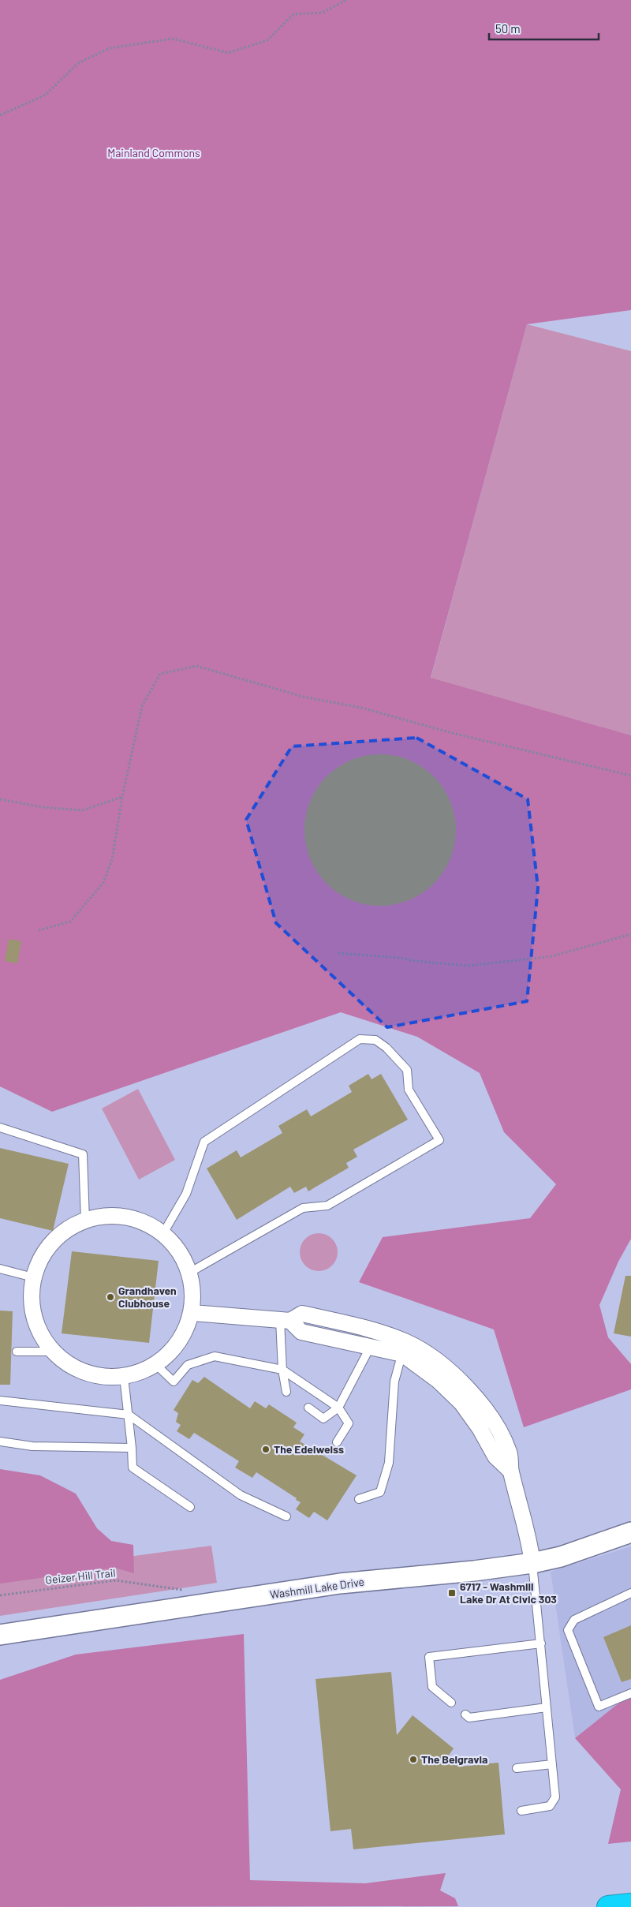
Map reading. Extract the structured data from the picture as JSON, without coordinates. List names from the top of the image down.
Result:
{
  "streets": {
    "street": ["Washmill Lake Drive"],
    "path": ["Geizer Hill Trail"]
  },
  "parks": ["Mainland Commons"],
  "places": {
    "other": ["Grandhaven Clubhouse", "The Edelweiss", "The Belgravia"],
    "transit": ["6717 - Washmill Lake Dr At Civic 303"]
  },
  "scale_bar": "50 m"
}
